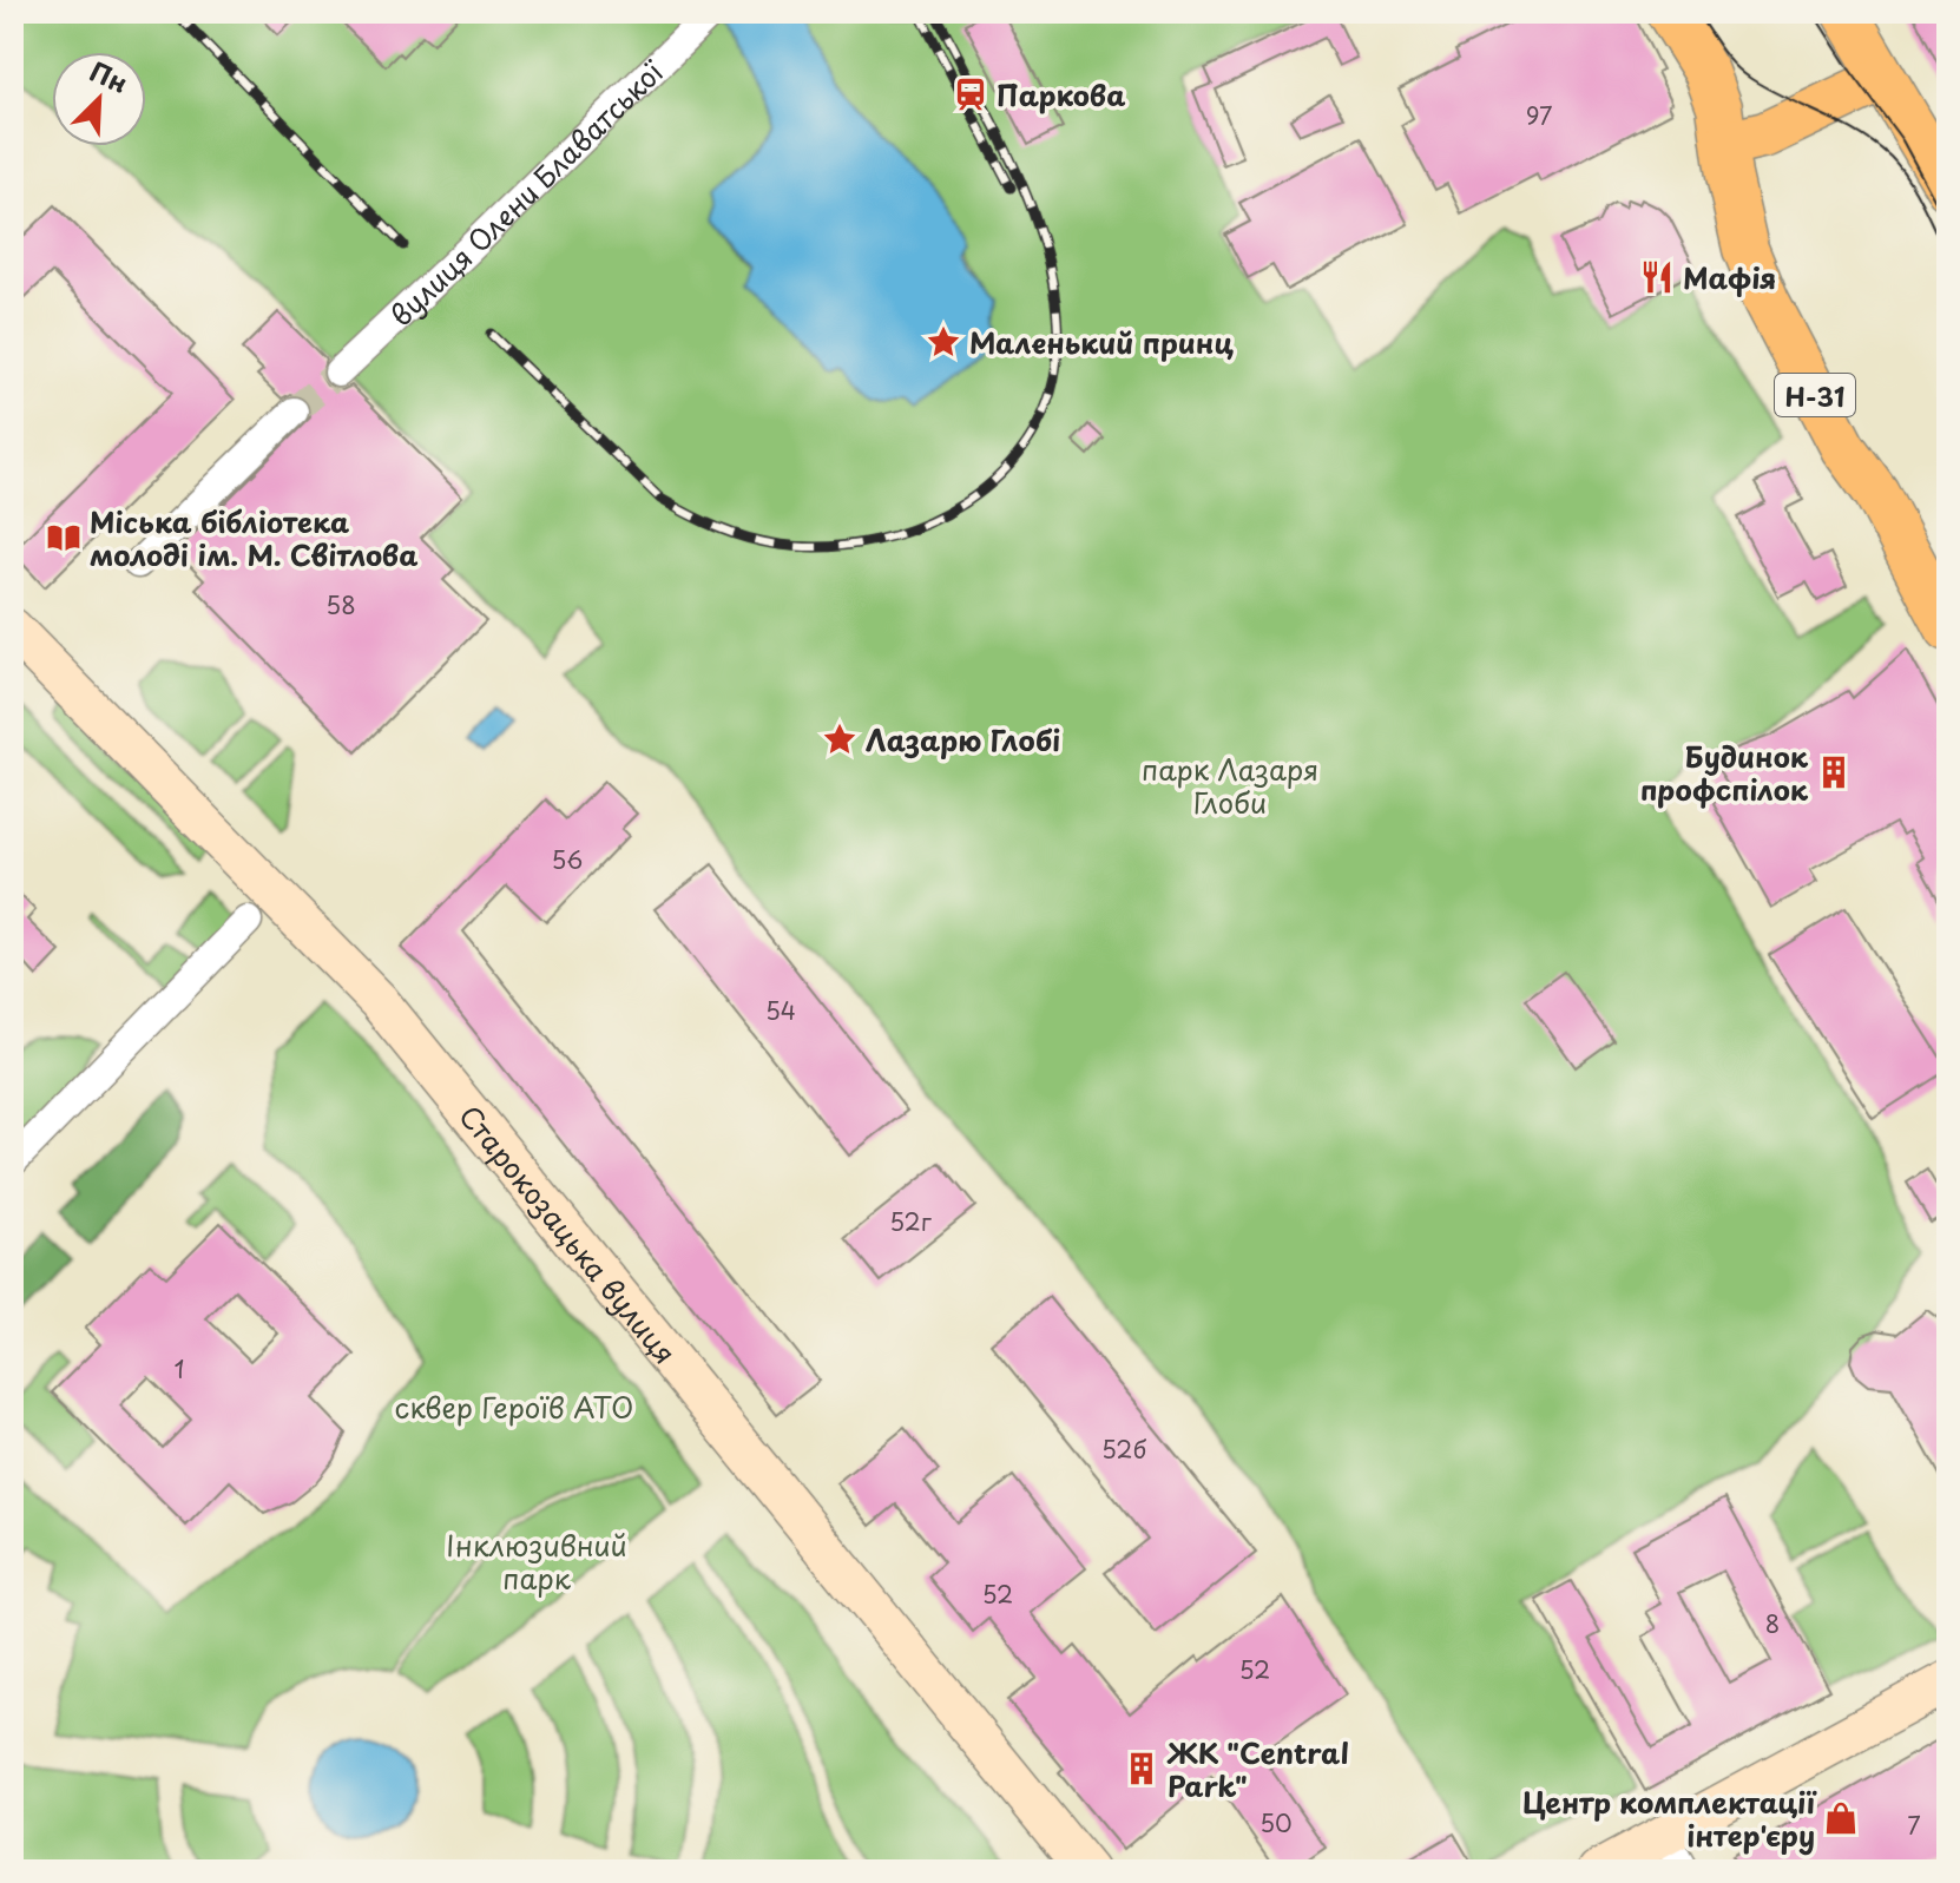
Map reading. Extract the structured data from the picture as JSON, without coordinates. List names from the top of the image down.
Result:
{
  "streets": {
    "main road": ["Н-31"],
    "street": ["вулиця Олени Блаватської", "Старокозацька вулиця"]
  },
  "parks": ["парк Лазаря Глоби", "сквер Героїв АТО", "Інклюзивний парк"],
  "places": {
    "station": ["Паркова"],
    "restaurant": ["Мафія"],
    "place": ["Маленький принц", "Лазарю Глобі"],
    "library": ["Міська бібліотека молоді ім. М. Світлова"],
    "building": ["Будинок профспілок", "ЖК \"Central Park\""],
    "shop": ["Центр комплектації інтер'єру"]
  },
  "house_numbers": [
    "97",
    "58",
    "56",
    "54",
    "52г",
    "1",
    "52б",
    "52",
    "8",
    "52",
    "50",
    "7"
  ],
  "north": "top right"
}
